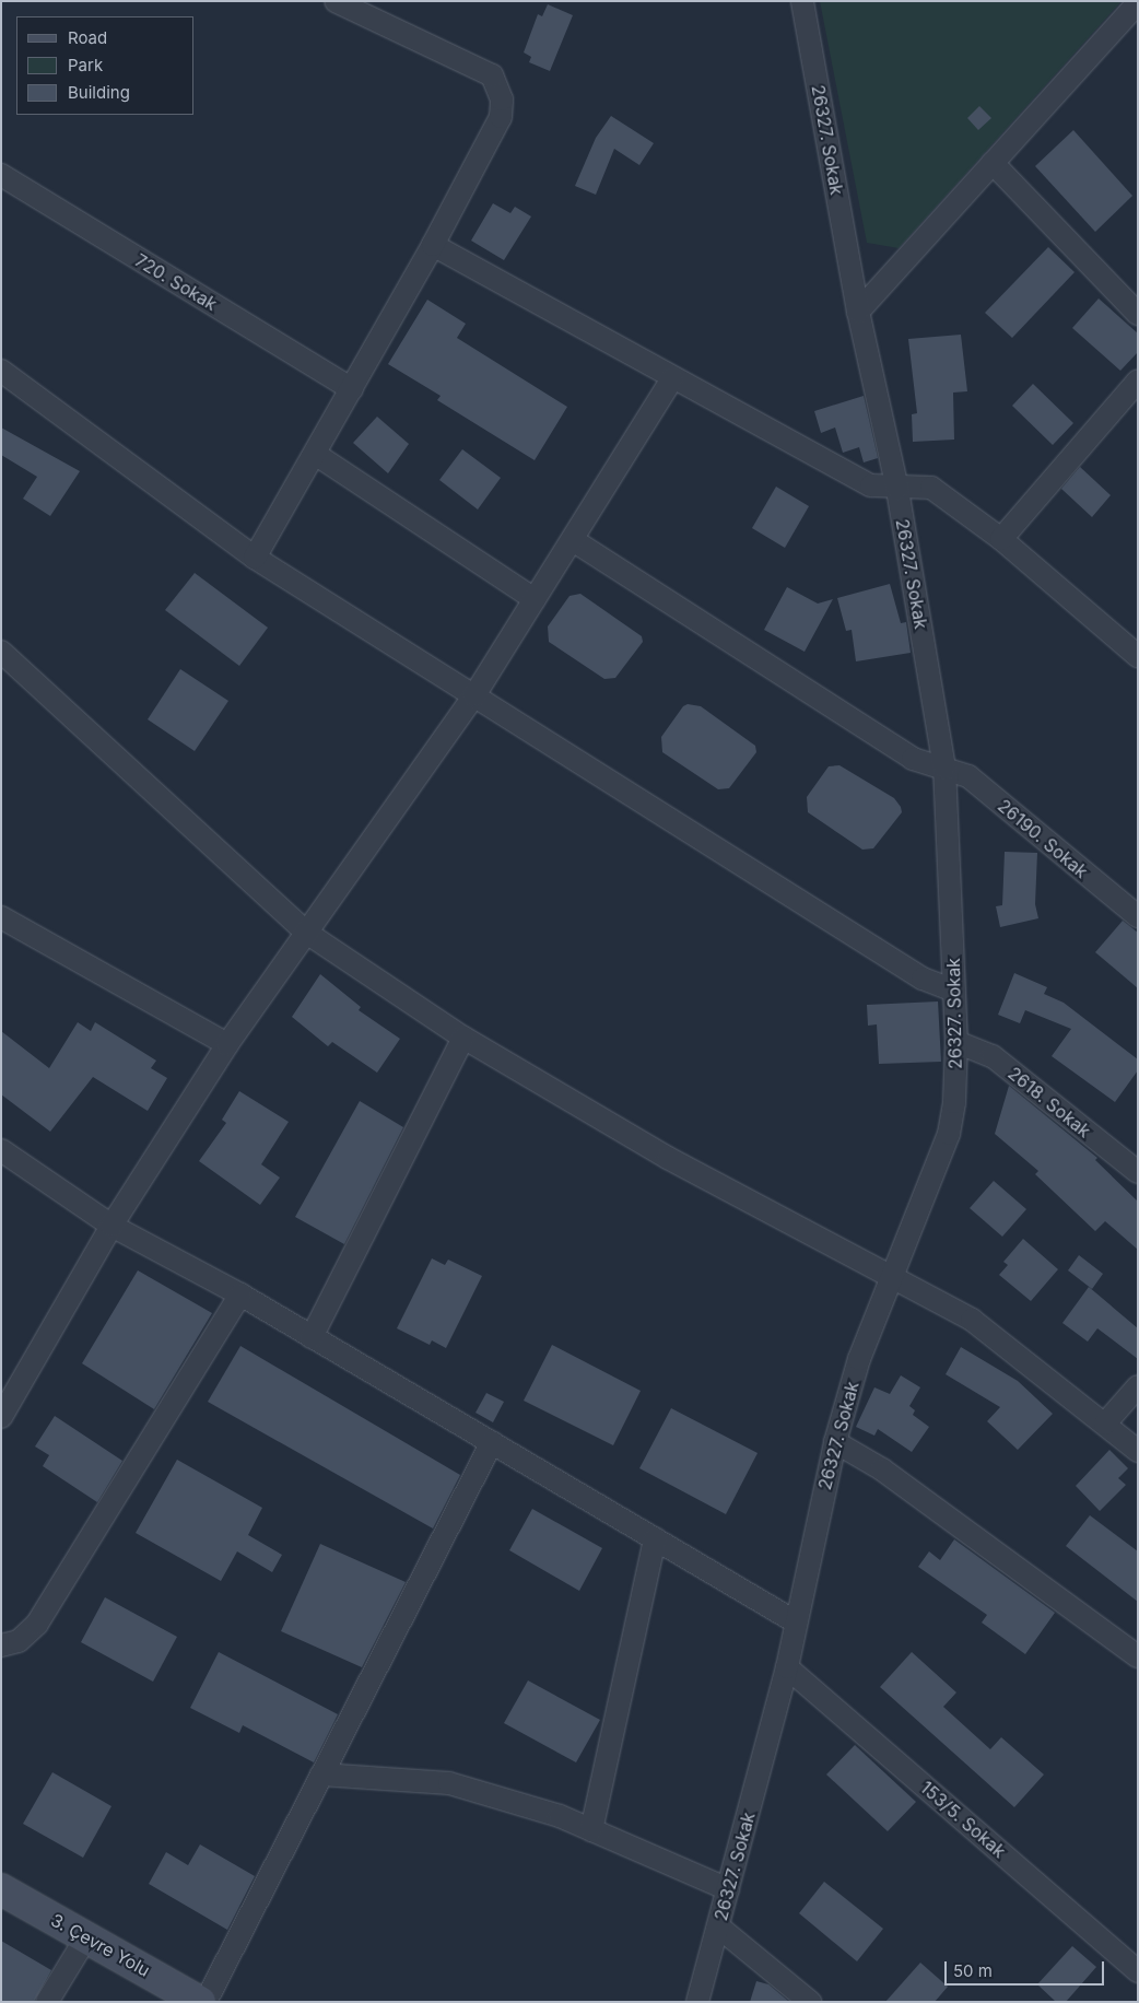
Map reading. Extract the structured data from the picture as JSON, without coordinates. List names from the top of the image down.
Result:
{
  "streets": {
    "main road": ["3. Çevre Yolu"],
    "street": [
      "26327. Sokak",
      "720. Sokak",
      "26190. Sokak",
      "2618. Sokak",
      "153/5. Sokak"
    ]
  },
  "crossings": [
    ["26327. Sokak", "26190. Sokak"],
    ["26327. Sokak", "2618. Sokak"],
    ["26327. Sokak", "153/5. Sokak"]
  ],
  "legend": ["Road", "Park", "Building"],
  "scale_bar": "50 m"
}
